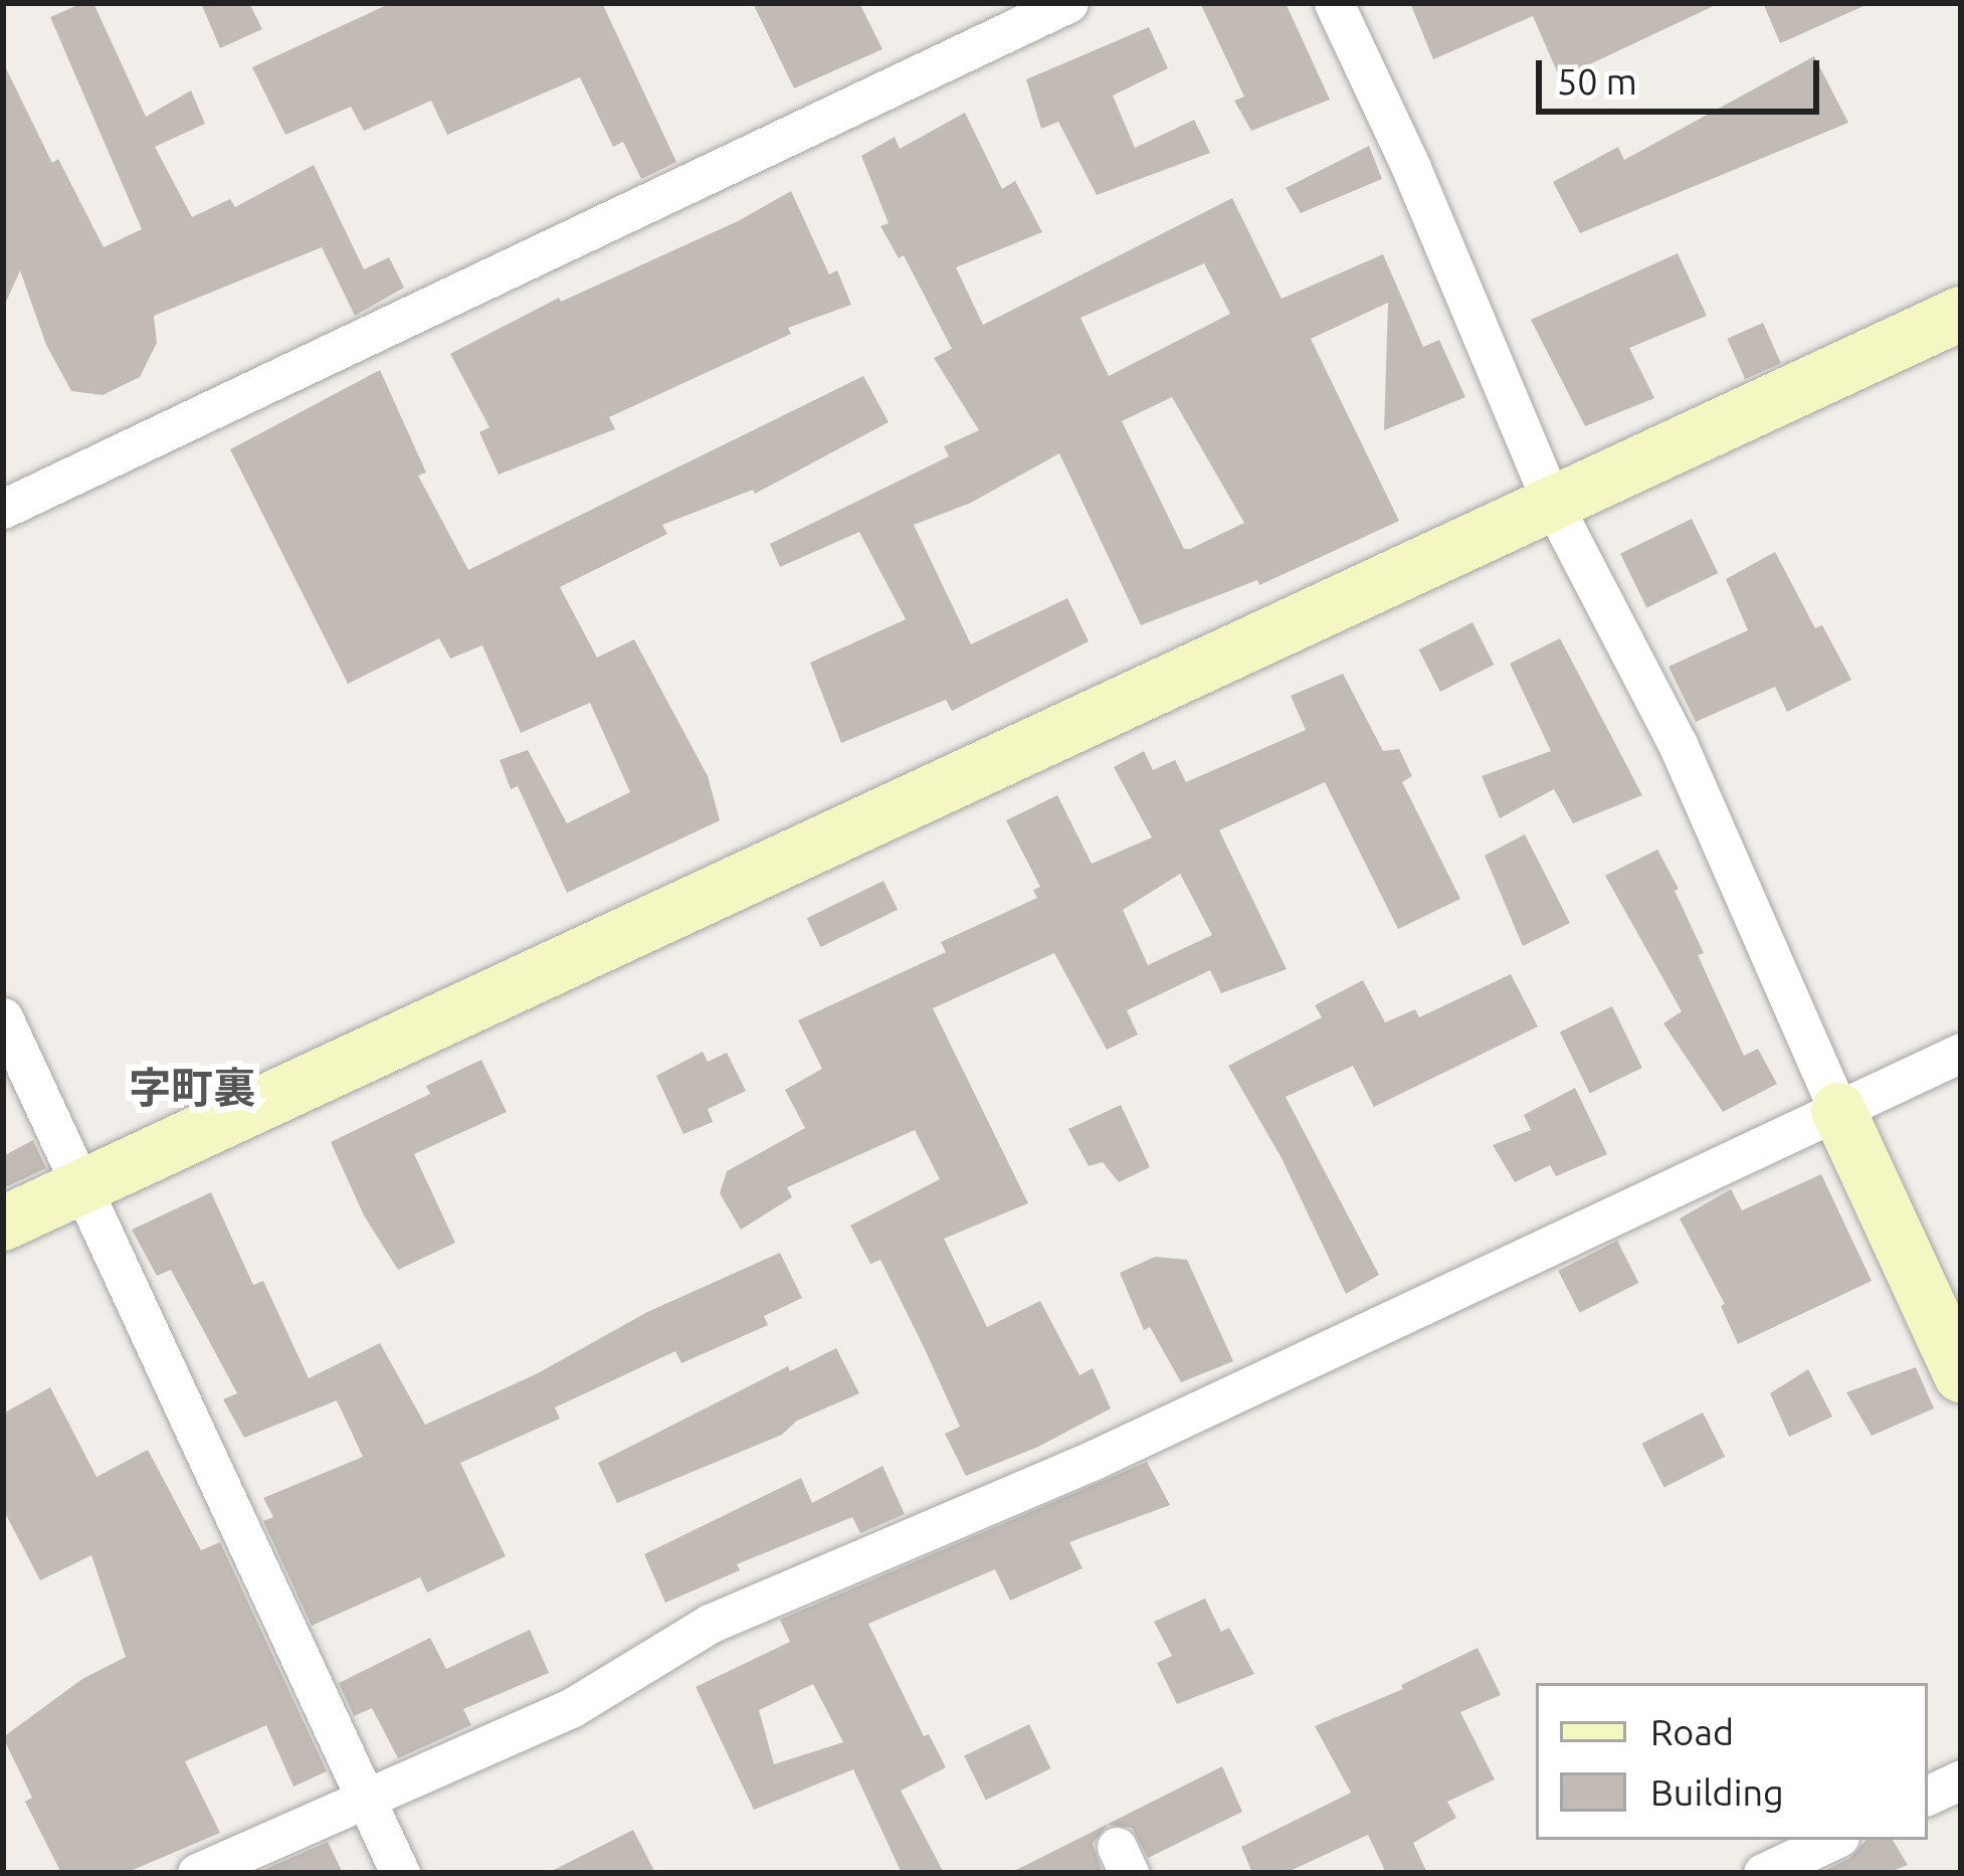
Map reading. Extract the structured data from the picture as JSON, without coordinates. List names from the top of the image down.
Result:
{
  "districts": ["字町裏"],
  "legend": ["Road", "Building"],
  "scale_bar": "50 m"
}
